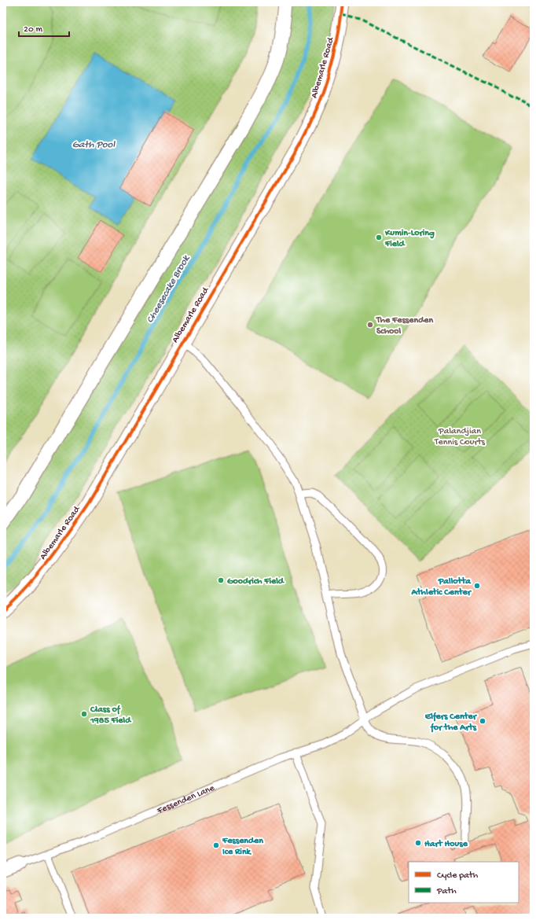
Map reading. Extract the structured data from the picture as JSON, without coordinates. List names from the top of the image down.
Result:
{
  "streets": {
    "street": ["Albemarle Road", "Fessenden Lane"]
  },
  "water": ["Gath Pool", "Cheesecake Brook"],
  "parks": ["Palandjian Tennis Courts"],
  "places": [
    "Kumin-Loring Field",
    "The Fessenden School",
    "Goodrich Field",
    "Pallotta Athletic Center",
    "Class of 1985 Field",
    "Elfers Center for the Arts",
    "Hart House",
    "Fessenden Ice Rink"
  ],
  "legend": ["Cycle path", "Path"],
  "scale_bar": "20 m"
}
